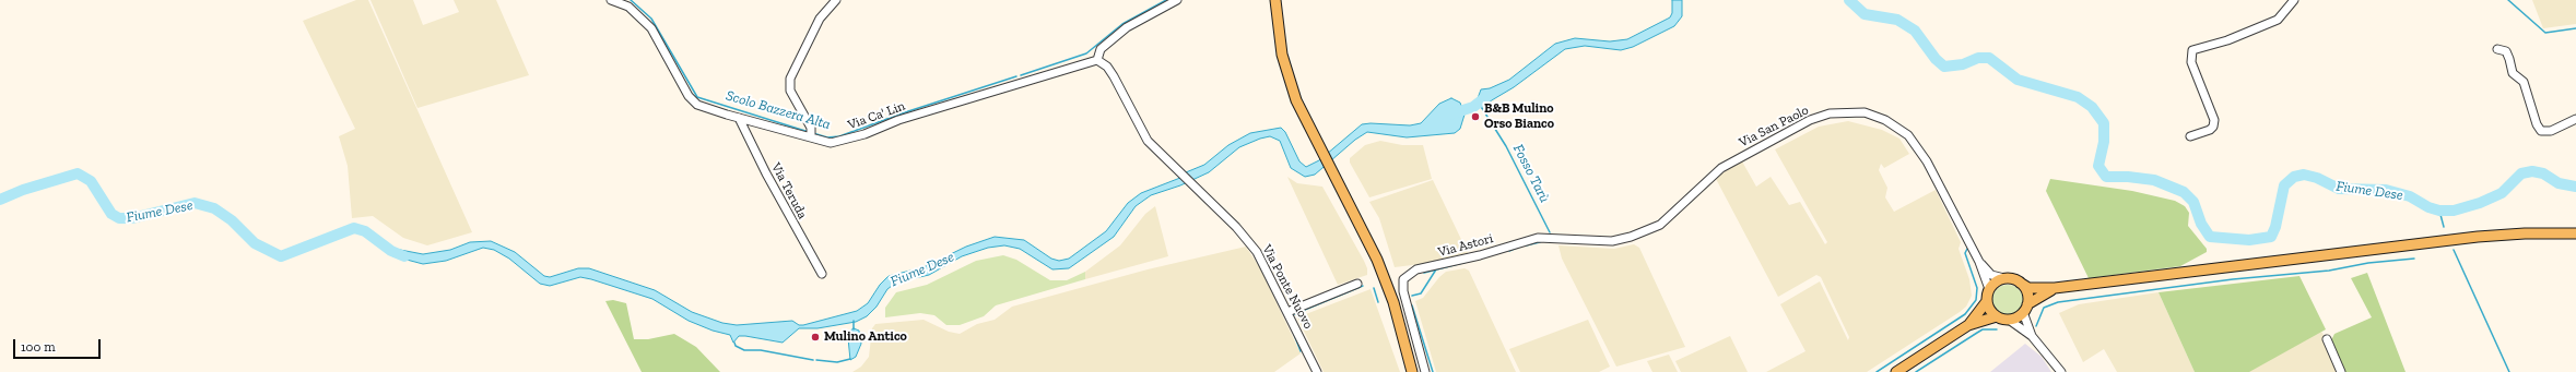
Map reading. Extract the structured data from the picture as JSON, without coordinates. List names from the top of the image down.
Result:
{
  "streets": {
    "street": [
      "Via Ca' Lin",
      "Via San Paolo",
      "Via Teruda",
      "Via Astori",
      "Via Ponte Nuovo"
    ]
  },
  "crossings": [
    ["Via Ca' Lin", "Via Teruda"],
    ["Via Ca' Lin", "Via Ponte Nuovo"],
    ["Via San Paolo", "Via Astori"]
  ],
  "water": ["Scolo Bazzera Alta", "Fosso Tarù", "Fiume Dese"],
  "places": ["B&B Mulino Orso Bianco", "Mulino Antico"],
  "scale_bar": "100 m"
}
